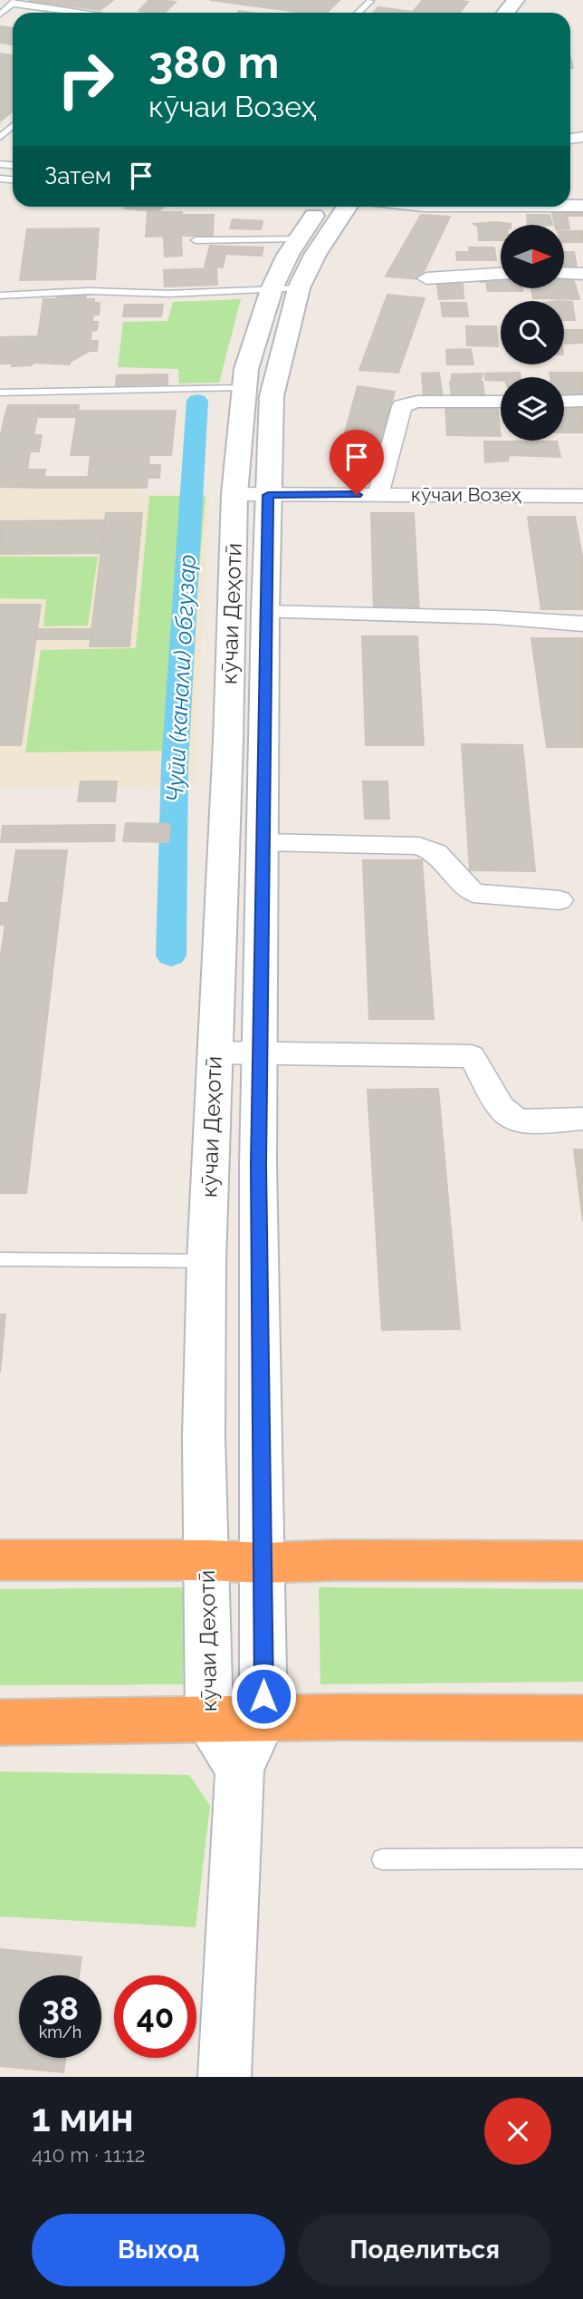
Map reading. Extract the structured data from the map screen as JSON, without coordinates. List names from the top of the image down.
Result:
{
  "streets": {
    "street": ["кӯчаи Возеҳ", "кӯчаи Деҳотӣ"]
  },
  "crossings": [
    ["кӯчаи Возеҳ", "кӯчаи Деҳотӣ"]
  ],
  "water": ["Чуйи (канали) обгузар"],
  "north": "right",
  "page": {
    "turn": ["380 m", "кӯчаи Возеҳ"],
    "then": "Затем",
    "speed": "38 km/h",
    "limit": "40",
    "heading": ["1 мин", "410 m · 11:12"],
    "buttons": ["Выход", "Поделиться"]
  }
}
